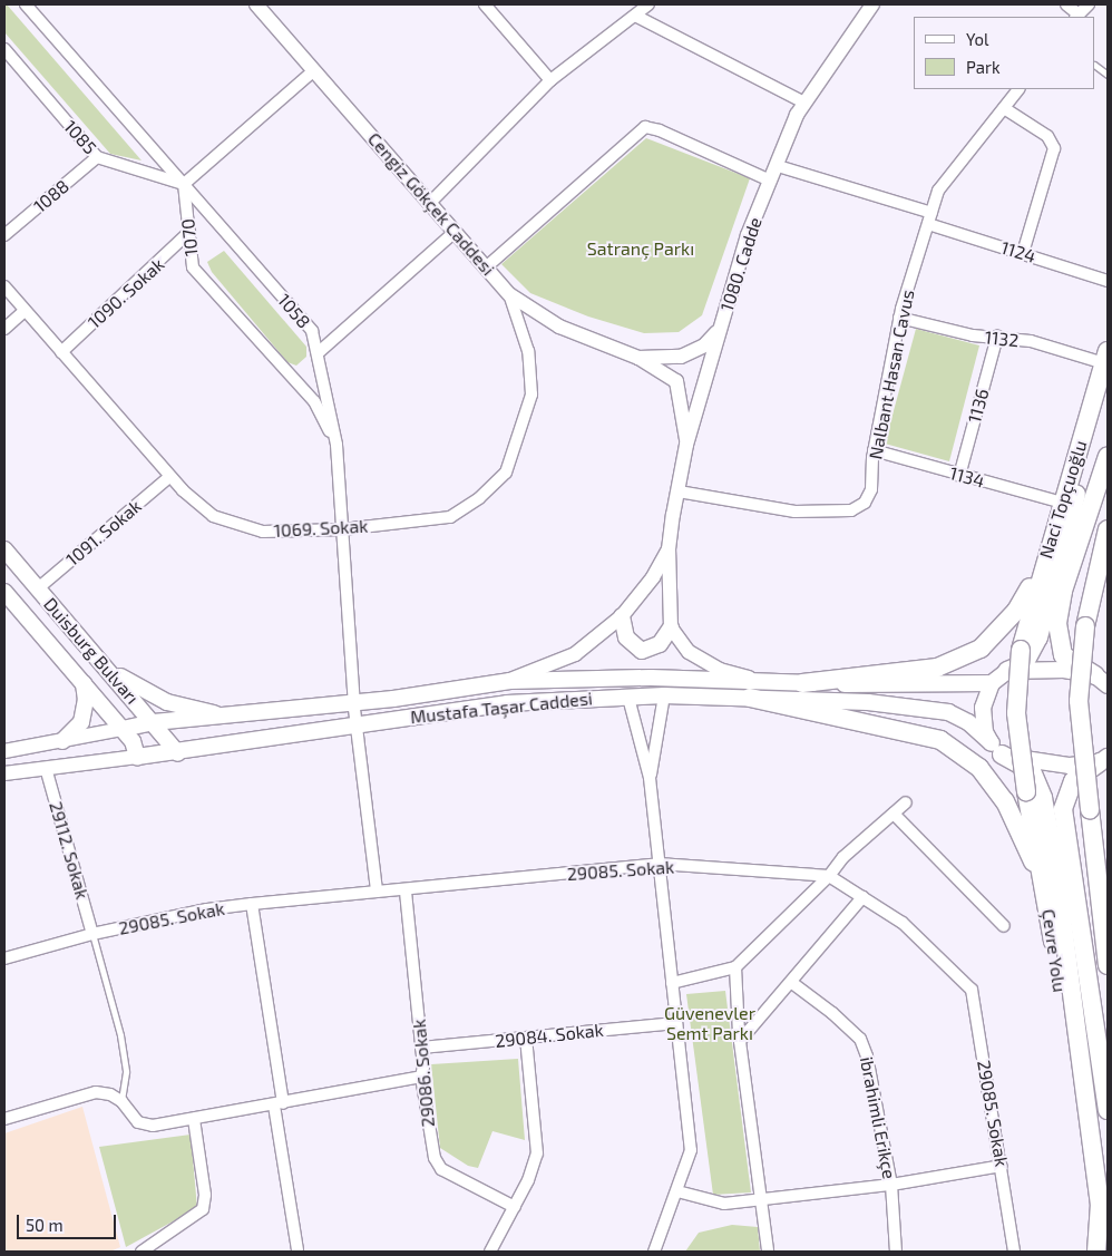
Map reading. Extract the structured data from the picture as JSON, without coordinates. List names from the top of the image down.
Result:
{
  "streets": {
    "main road": [
      "Naci Topçuoğlu",
      "Duisburg Bulvarı",
      "Mustafa Taşar Caddesi",
      "Çevre Yolu"
    ],
    "street": [
      "1085",
      "1088",
      "Cengiz Gökçek Caddesi",
      "1070",
      "1124",
      "1080. Cadde",
      "1090. Sokak",
      "1058",
      "1132",
      "Nalbant Hasan Cavus",
      "1136",
      "1134",
      "1069. Sokak",
      "1091. Sokak",
      "29112. Sokak",
      "29085. Sokak",
      "29084. Sokak",
      "29086. Sokak",
      "ibrahimli Erikçe"
    ]
  },
  "crossings": [
    ["1085", "1088"],
    ["1085", "1070"],
    ["1085", "1058"],
    ["Cengiz Gökçek Caddesi", "1069. Sokak"],
    ["1070", "1090. Sokak"],
    ["1070", "1058"],
    ["1124", "1080. Cadde"],
    ["1124", "Nalbant Hasan Cavus"],
    ["1080. Cadde", "Nalbant Hasan Cavus"],
    ["1090. Sokak", "1069. Sokak"],
    ["1058", "1069. Sokak"],
    ["1058", "Mustafa Taşar Caddesi"],
    ["1132", "Nalbant Hasan Cavus"],
    ["1132", "1136"],
    ["1132", "Naci Topçuoğlu"],
    ["Nalbant Hasan Cavus", "1134"],
    ["1136", "1134"],
    ["1134", "Naci Topçuoğlu"],
    ["Naci Topçuoğlu", "Çevre Yolu"],
    ["1069. Sokak", "1091. Sokak"],
    ["1091. Sokak", "Duisburg Bulvarı"],
    ["Duisburg Bulvarı", "Mustafa Taşar Caddesi"],
    ["Mustafa Taşar Caddesi", "29112. Sokak"],
    ["29112. Sokak", "29085. Sokak"],
    ["29085. Sokak", "29086. Sokak"],
    ["29084. Sokak", "29086. Sokak"]
  ],
  "parks": ["Satranç Parkı", "Güvenevler Semt Parkı"],
  "legend": ["Yol", "Park"],
  "scale_bar": "50 m"
}
